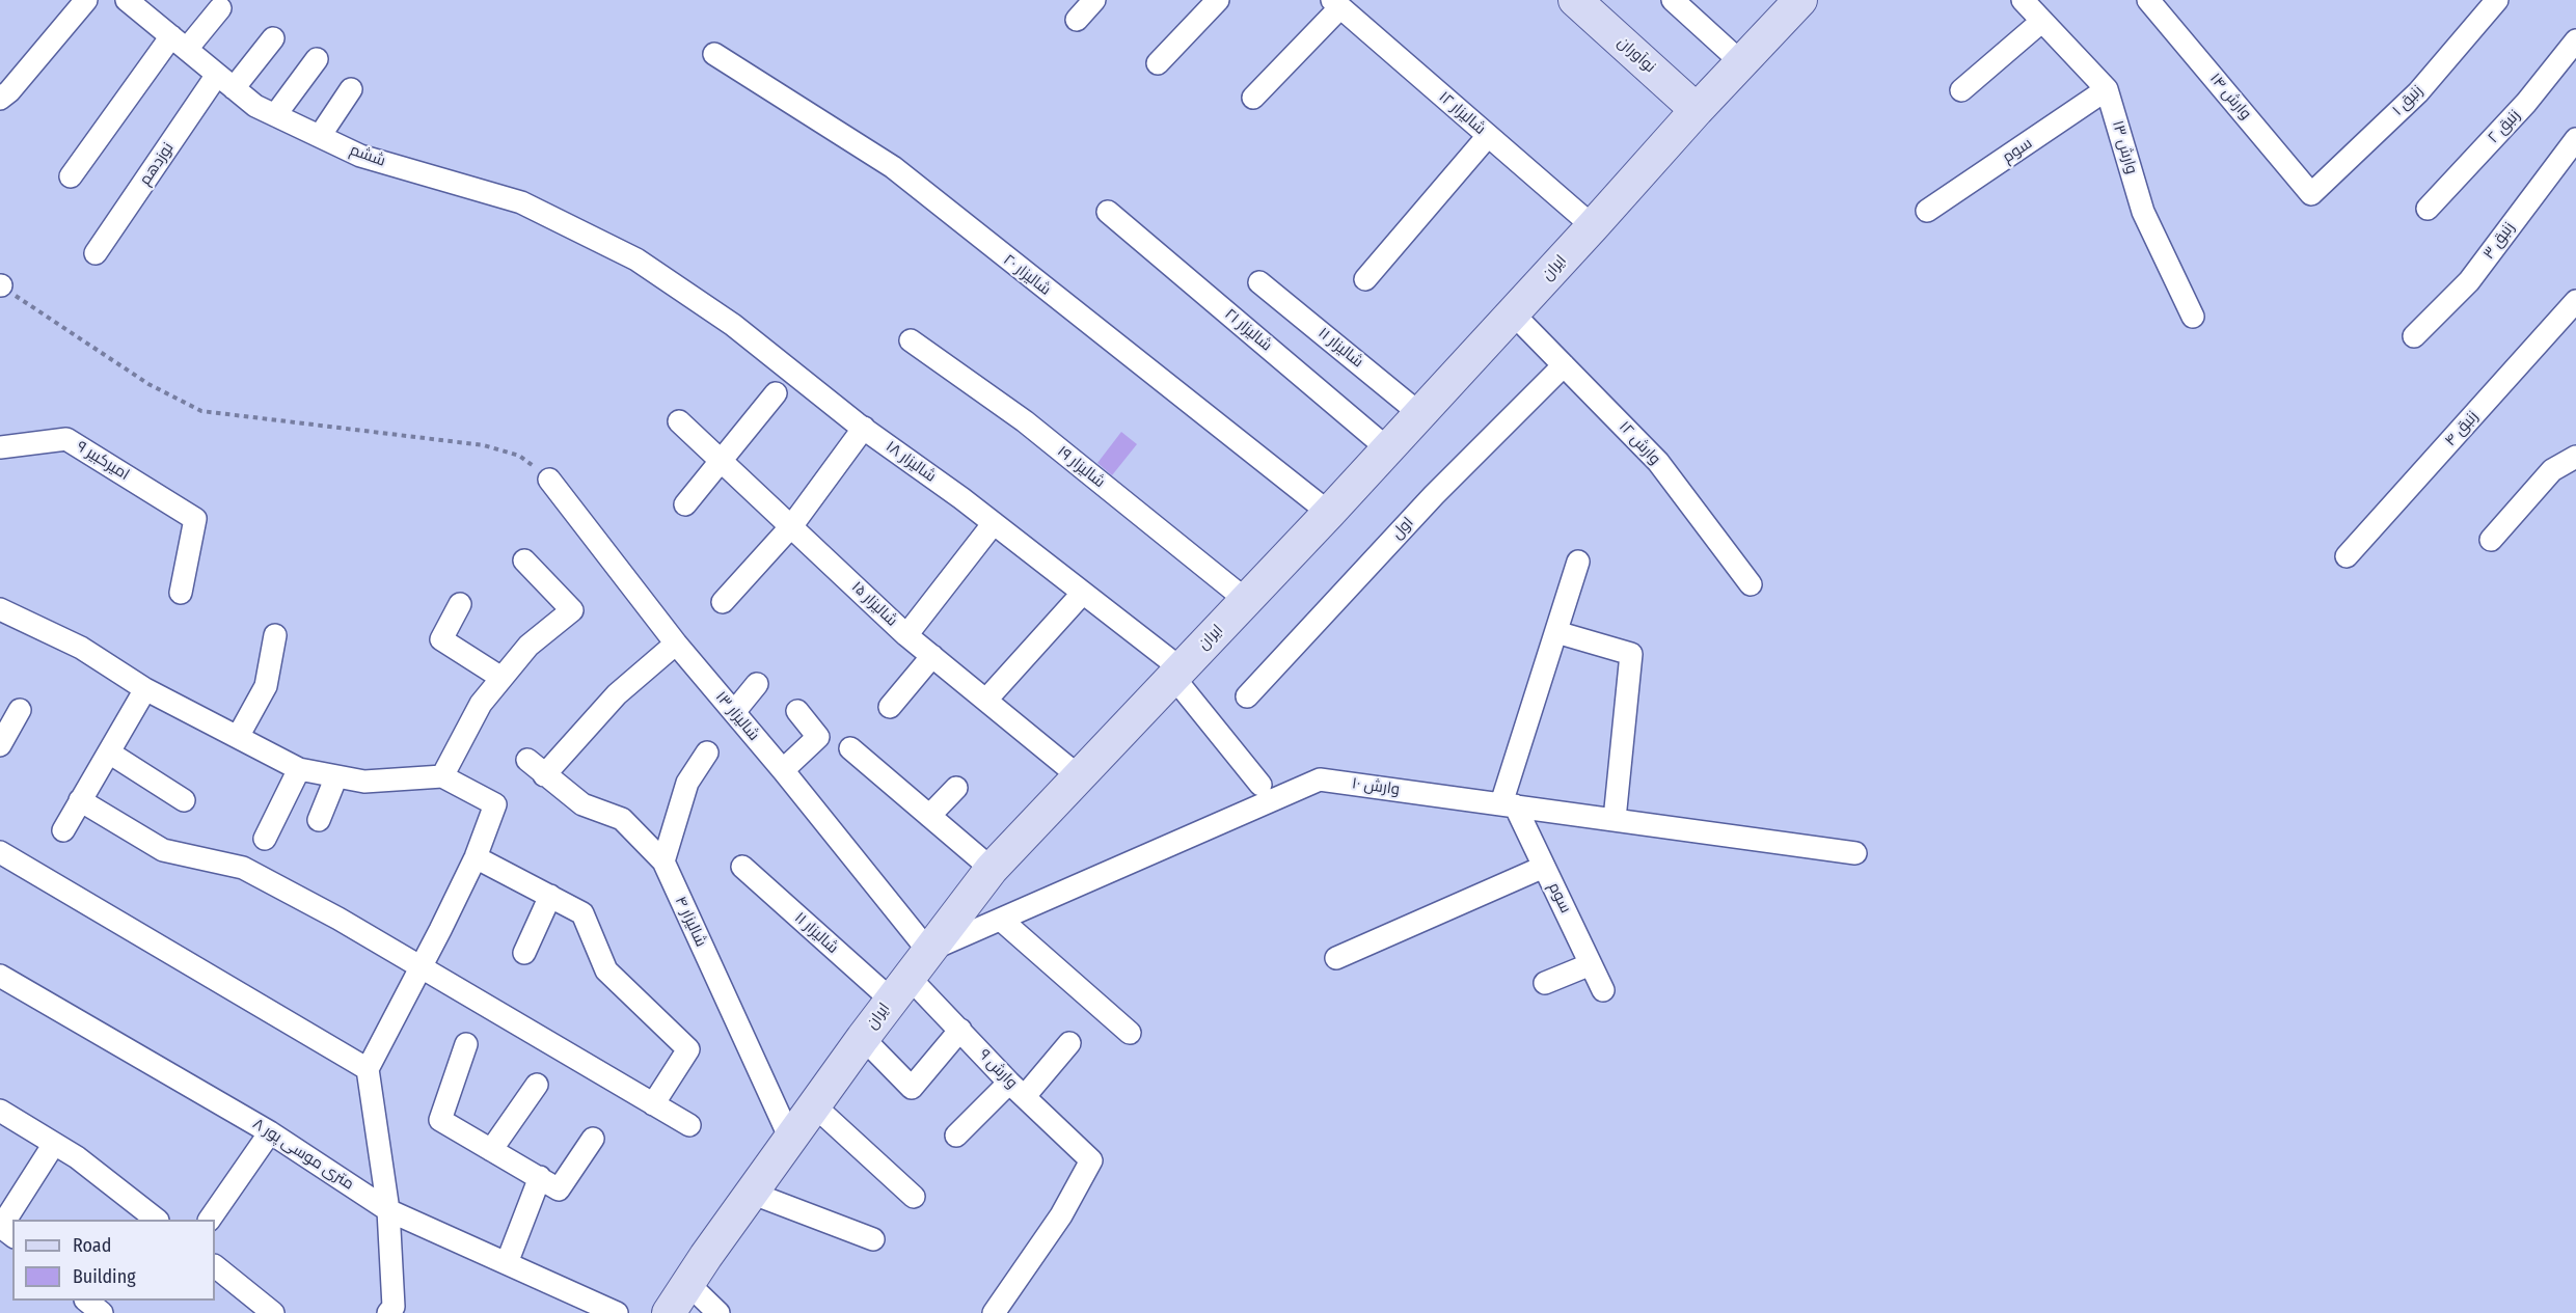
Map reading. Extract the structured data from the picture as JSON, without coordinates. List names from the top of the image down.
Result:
{
  "streets": {
    "street": [
      "نوآوران",
      "وارش ۱۴",
      "زنبق ۱",
      "شالیزار ۱۲",
      "زنبق ۲",
      "وارش ۱۳",
      "سوم",
      "ششم",
      "نوزدهم",
      "زنبق ۳",
      "ایران",
      "شالیزار ۲۰",
      "شالیزار ۲۱",
      "شالیزار ۱۱",
      "زنبق ۴",
      "وارش ۱۲",
      "امیرکبیر ۹",
      "شالیزار ۱۸",
      "شالیزار ۱۹",
      "اول",
      "شالیزار ۱۵",
      "شالیزار ۱۳",
      "وارش ۱۰",
      "شالیزار ۴",
      "وارش ۹",
      "۸ متری موسی پور"
    ]
  },
  "crossings": [
    ["نوآوران", "ایران"],
    ["وارش ۱۴", "زنبق ۱"],
    ["شالیزار ۱۲", "ایران"],
    ["وارش ۱۳", "سوم"],
    ["سوم", "وارش ۱۰"],
    ["ششم", "نوزدهم"],
    ["ششم", "شالیزار ۱۸"],
    ["ایران", "شالیزار ۲۰"],
    ["ایران", "شالیزار ۲۱"],
    ["ایران", "شالیزار ۱۱"],
    ["ایران", "وارش ۱۲"],
    ["ایران", "شالیزار ۱۸"],
    ["ایران", "شالیزار ۱۹"],
    ["ایران", "شالیزار ۱۵"],
    ["ایران", "شالیزار ۱۳"],
    ["ایران", "وارش ۱۰"],
    ["ایران", "شالیزار ۴"],
    ["ایران", "وارش ۹"],
    ["شالیزار ۱۱", "وارش ۹"],
    ["وارش ۱۲", "اول"],
    ["شالیزار ۱۳", "وارش ۱۰"]
  ],
  "legend": ["Road", "Building"]
}
